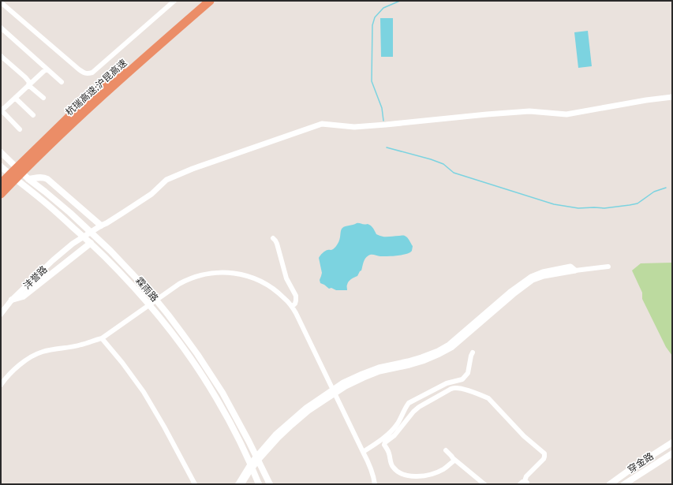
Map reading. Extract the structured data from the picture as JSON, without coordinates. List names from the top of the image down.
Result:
{
  "streets": {
    "highway": ["杭瑞高速;沪昆高速"],
    "main road": ["霖雨路", "穿金路"],
    "street": ["沣誉路"]
  }
}
